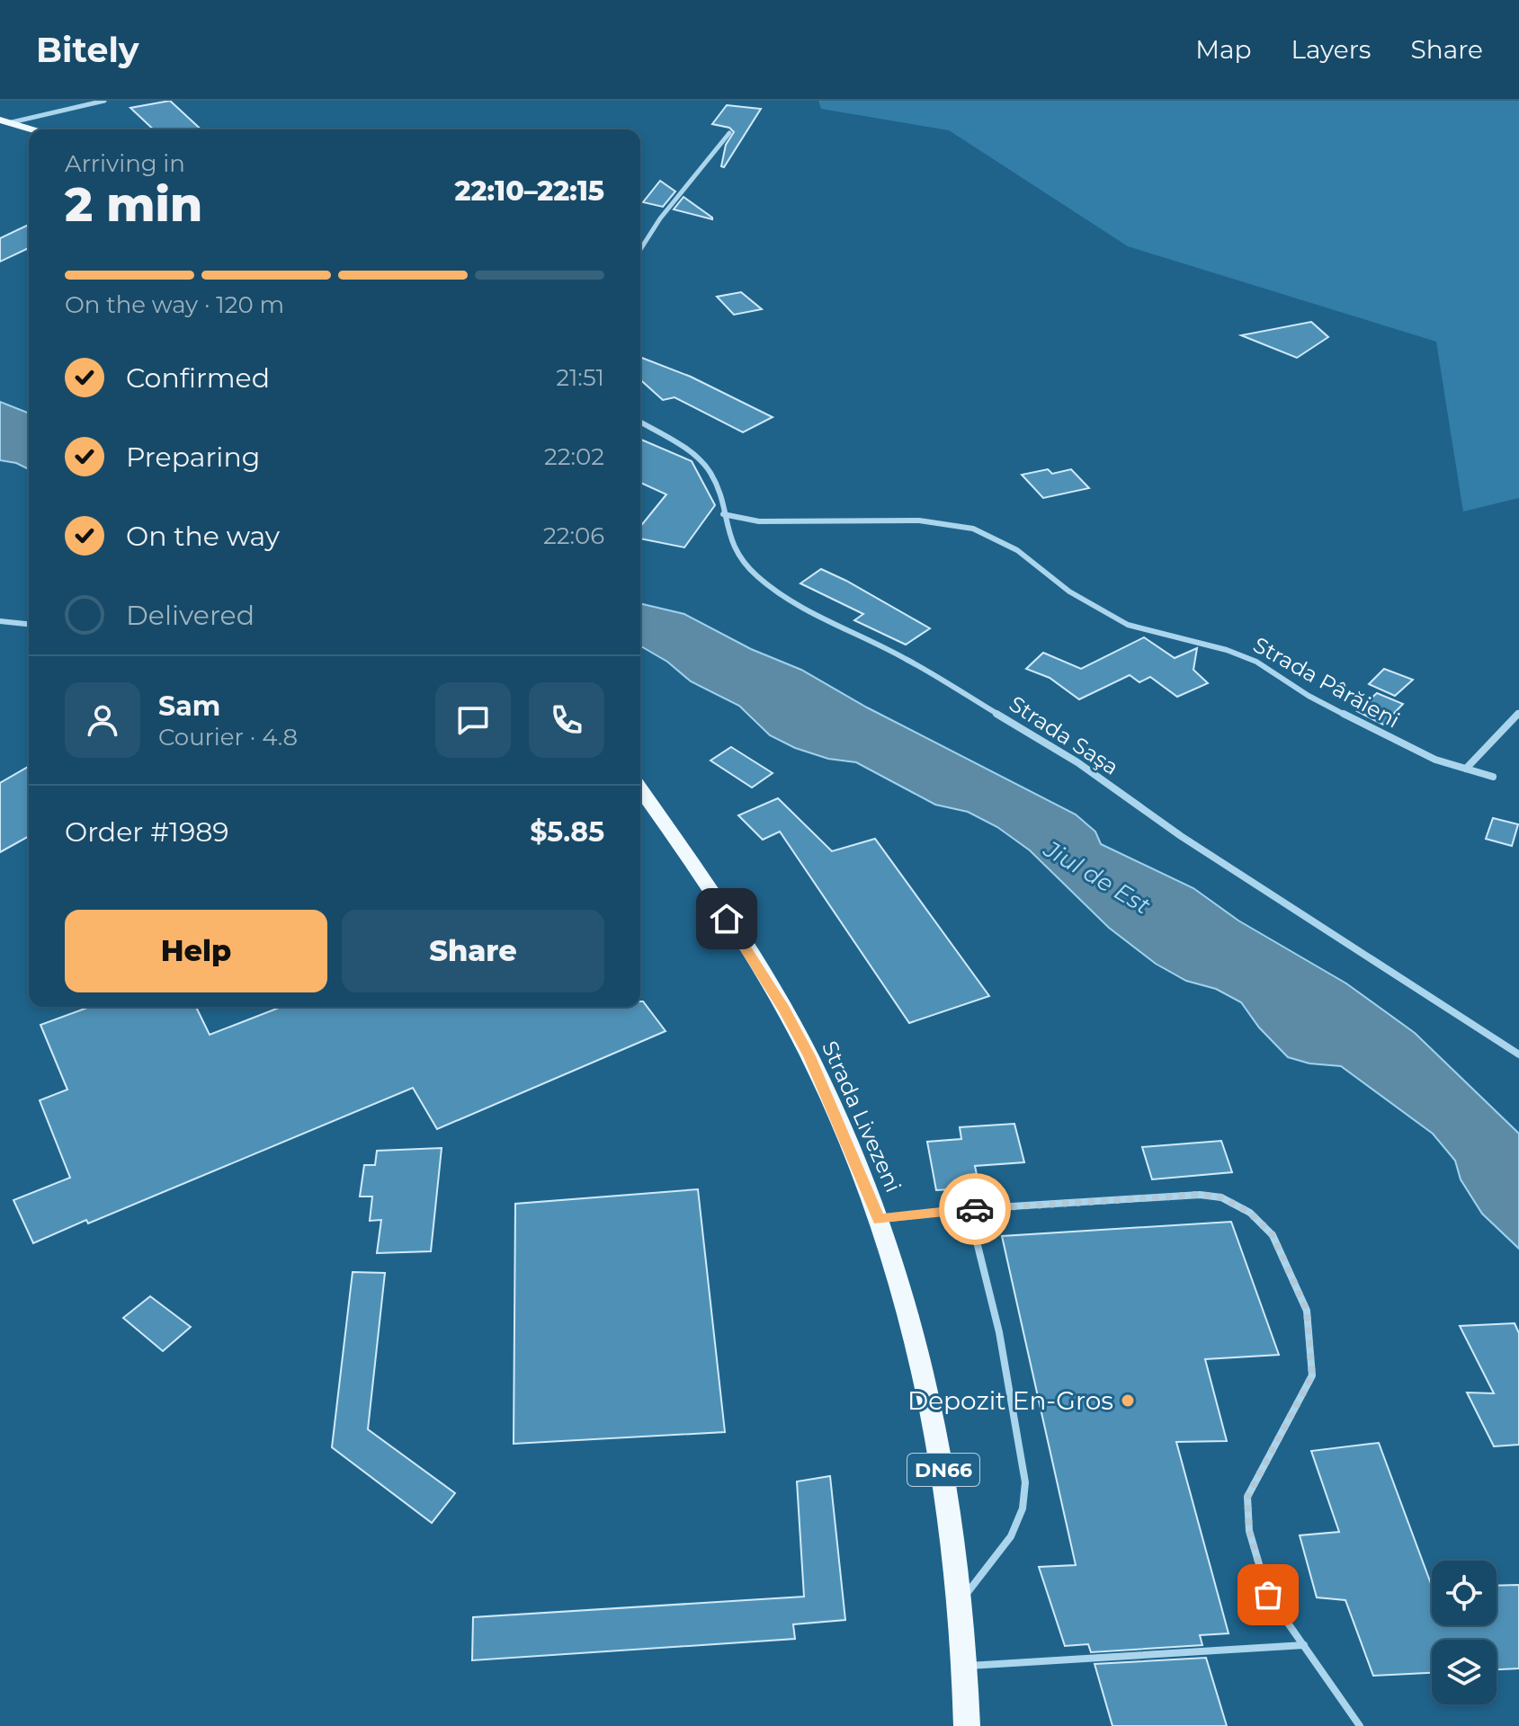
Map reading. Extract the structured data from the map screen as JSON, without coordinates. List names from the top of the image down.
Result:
{
  "streets": {
    "main road": ["Strada Livezeni", "DN66"],
    "street": ["Strada Pârăieni", "Strada Saşa"]
  },
  "crossings": [
    ["Strada Pârăieni", "Strada Saşa"]
  ],
  "water": ["Jiul de Est"],
  "places": ["Depozit En-Gros"],
  "page": {
    "header": "Bitely",
    "nav": ["Map", "Layers", "Share"],
    "heading": ["2 min", "Arriving in", "22:10–22:15"],
    "panel": [
      "Sam",
      "Courier · 4.8",
      "Order #1989",
      "$5.85"
    ],
    "bar": "On the way · 120 m",
    "list": [
      ["Confirmed", "21:51"],
      ["Preparing", "22:02"],
      ["On the way", "22:06"],
      "Delivered"
    ],
    "buttons": ["Help", "Share"]
  }
}
